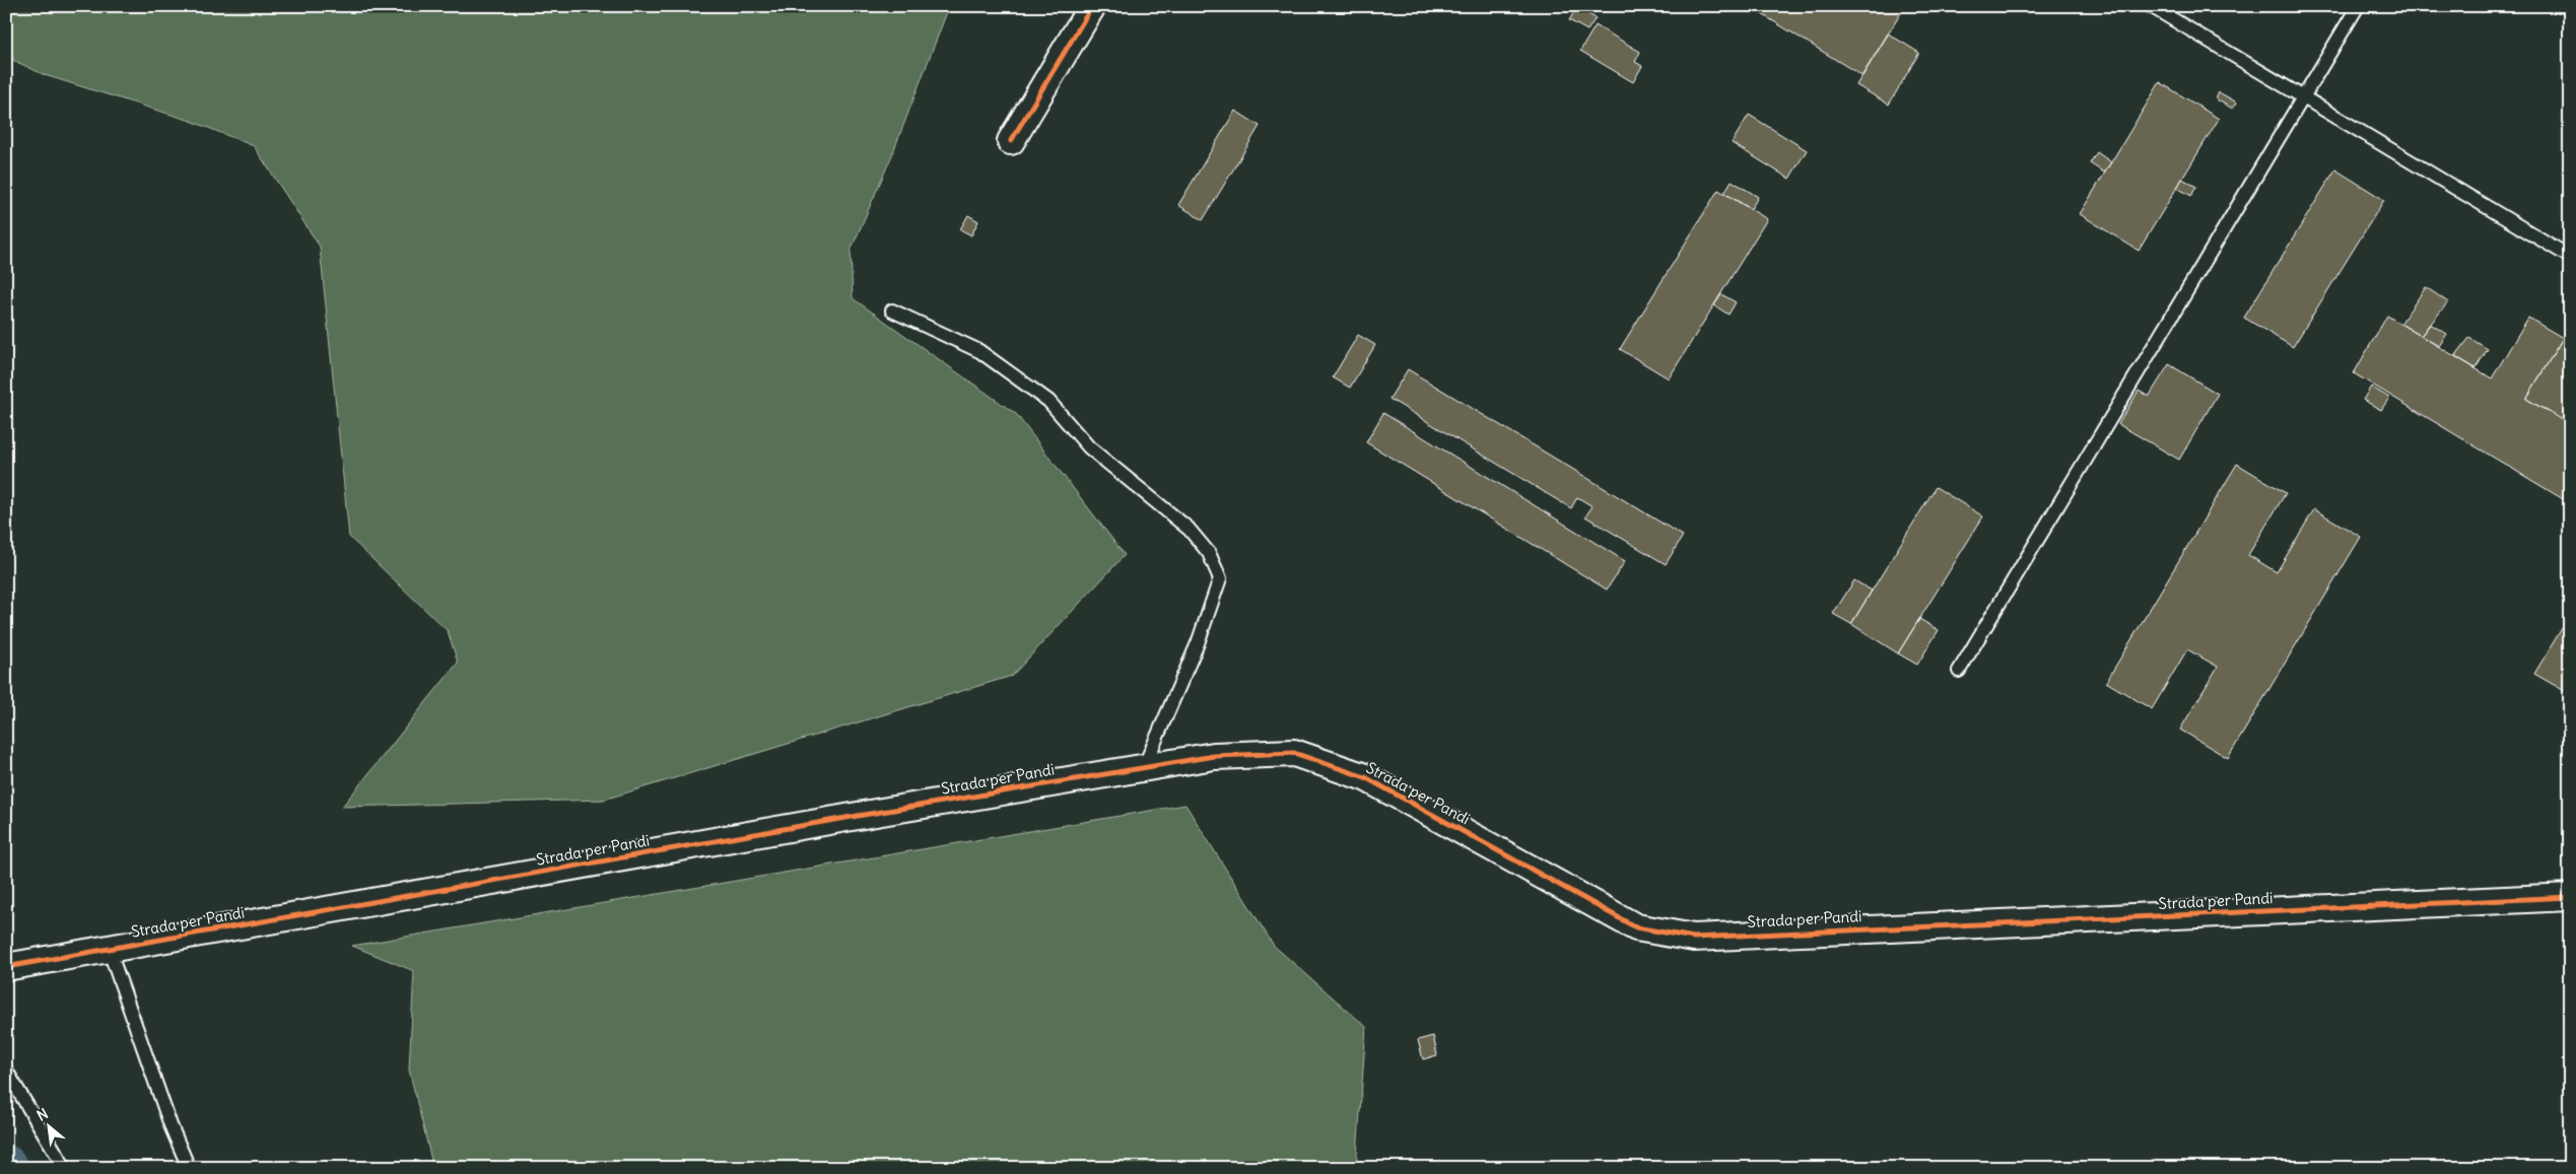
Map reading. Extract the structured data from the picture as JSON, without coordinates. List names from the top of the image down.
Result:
{
  "streets": {
    "street": ["Strada per Pandi"]
  },
  "north": "top left"
}
